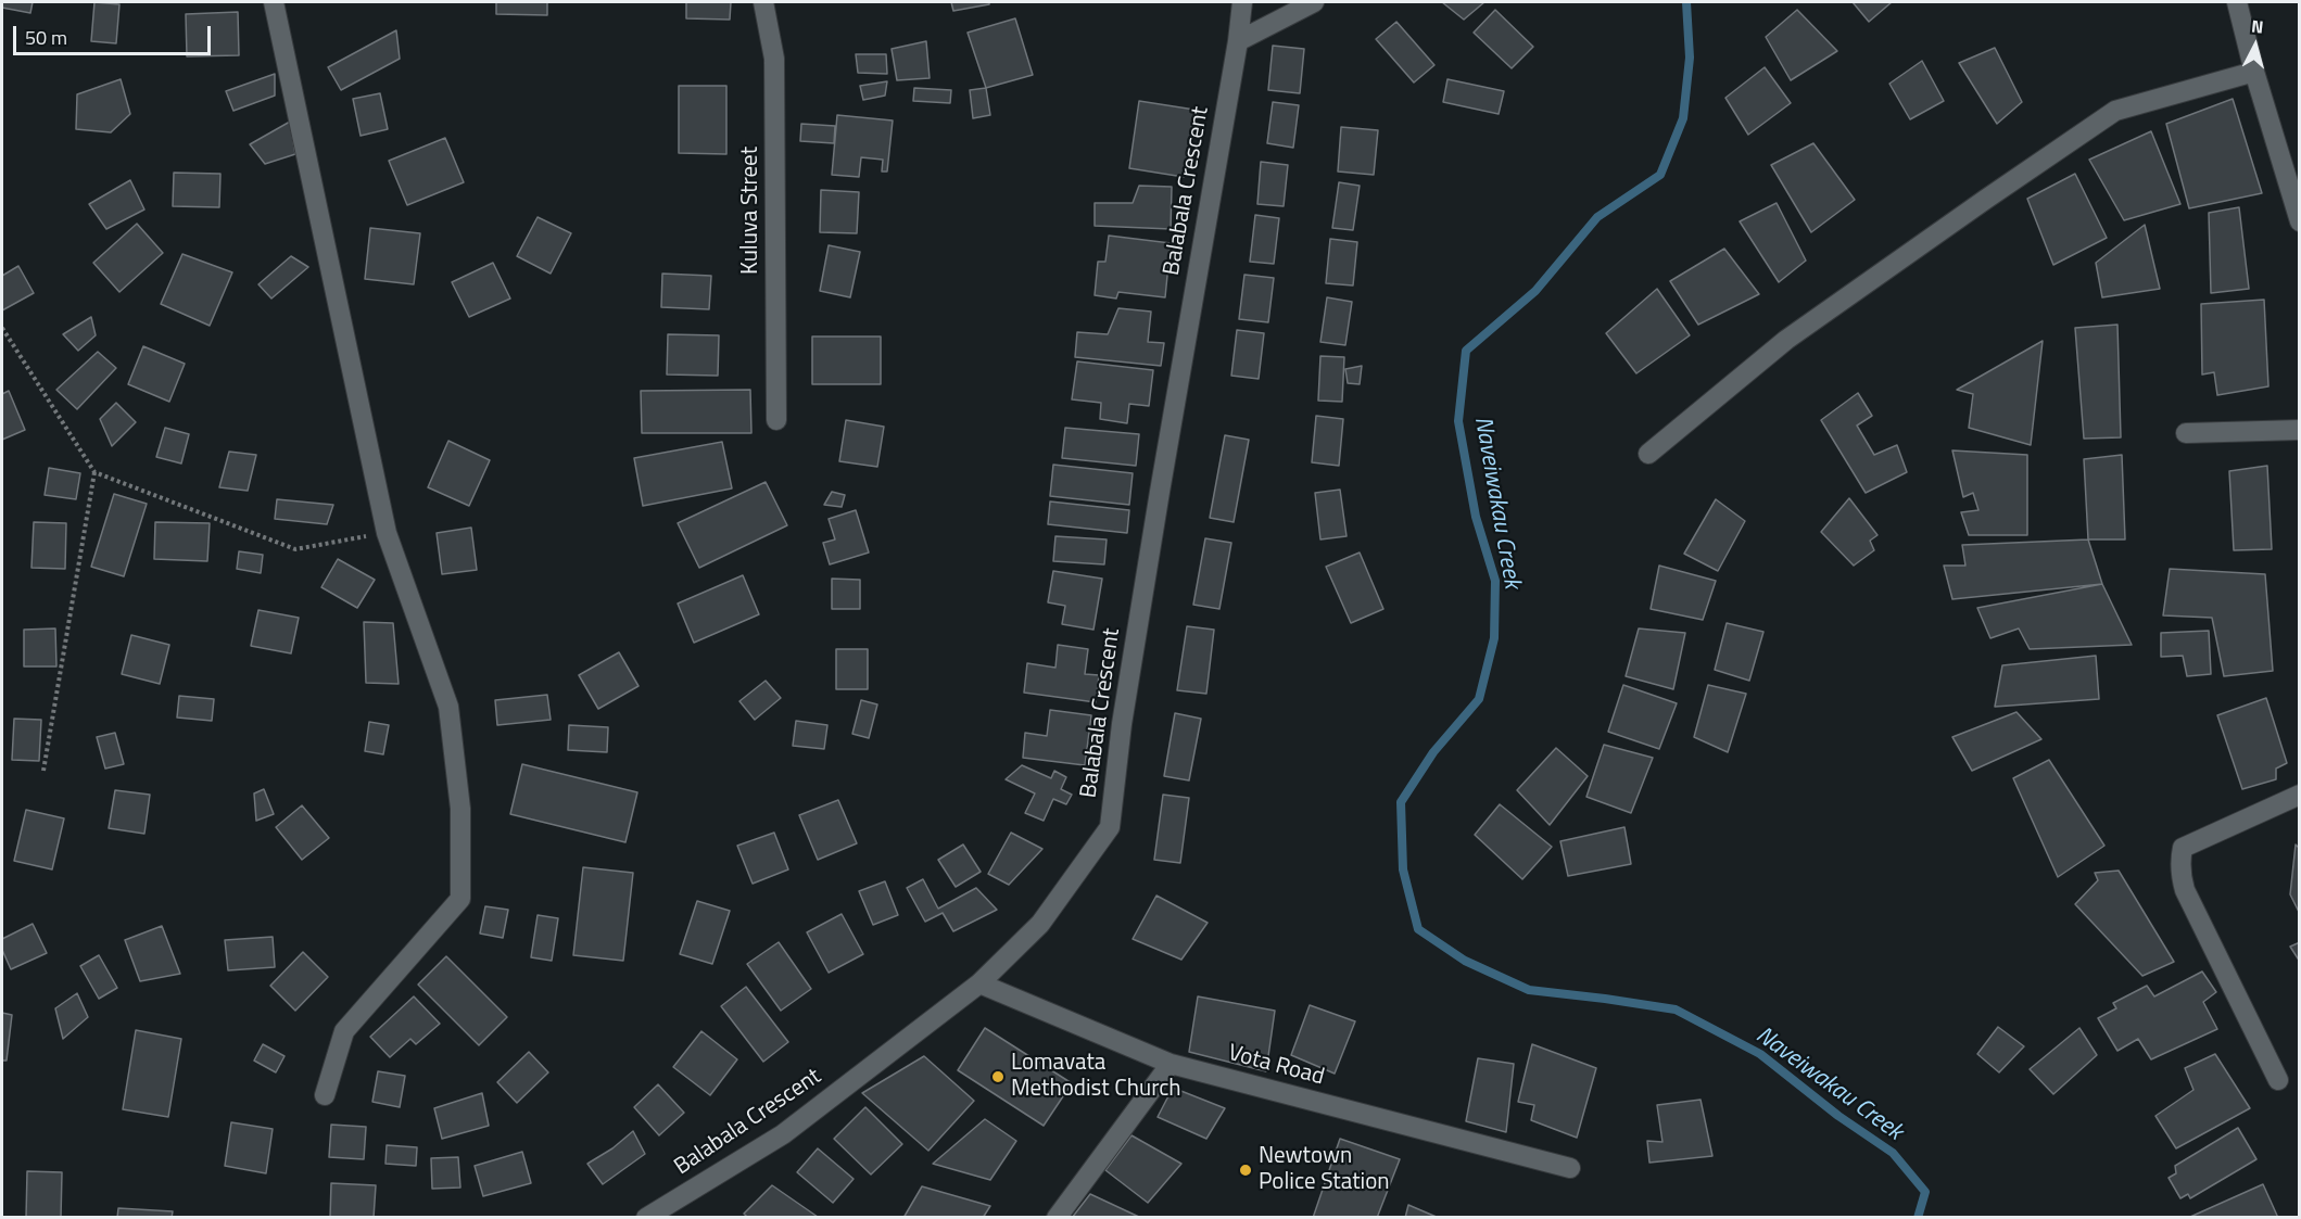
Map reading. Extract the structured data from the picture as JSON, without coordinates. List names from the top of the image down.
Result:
{
  "streets": {
    "street": ["Balabala Crescent", "Kuluva Street", "Vota Road"]
  },
  "crossings": [
    ["Balabala Crescent", "Vota Road"]
  ],
  "water": ["Naveiwakau Creek"],
  "places": ["Lomavata Methodist Church", "Newtown Police Station"],
  "scale_bar": "50 m",
  "north": "top"
}
